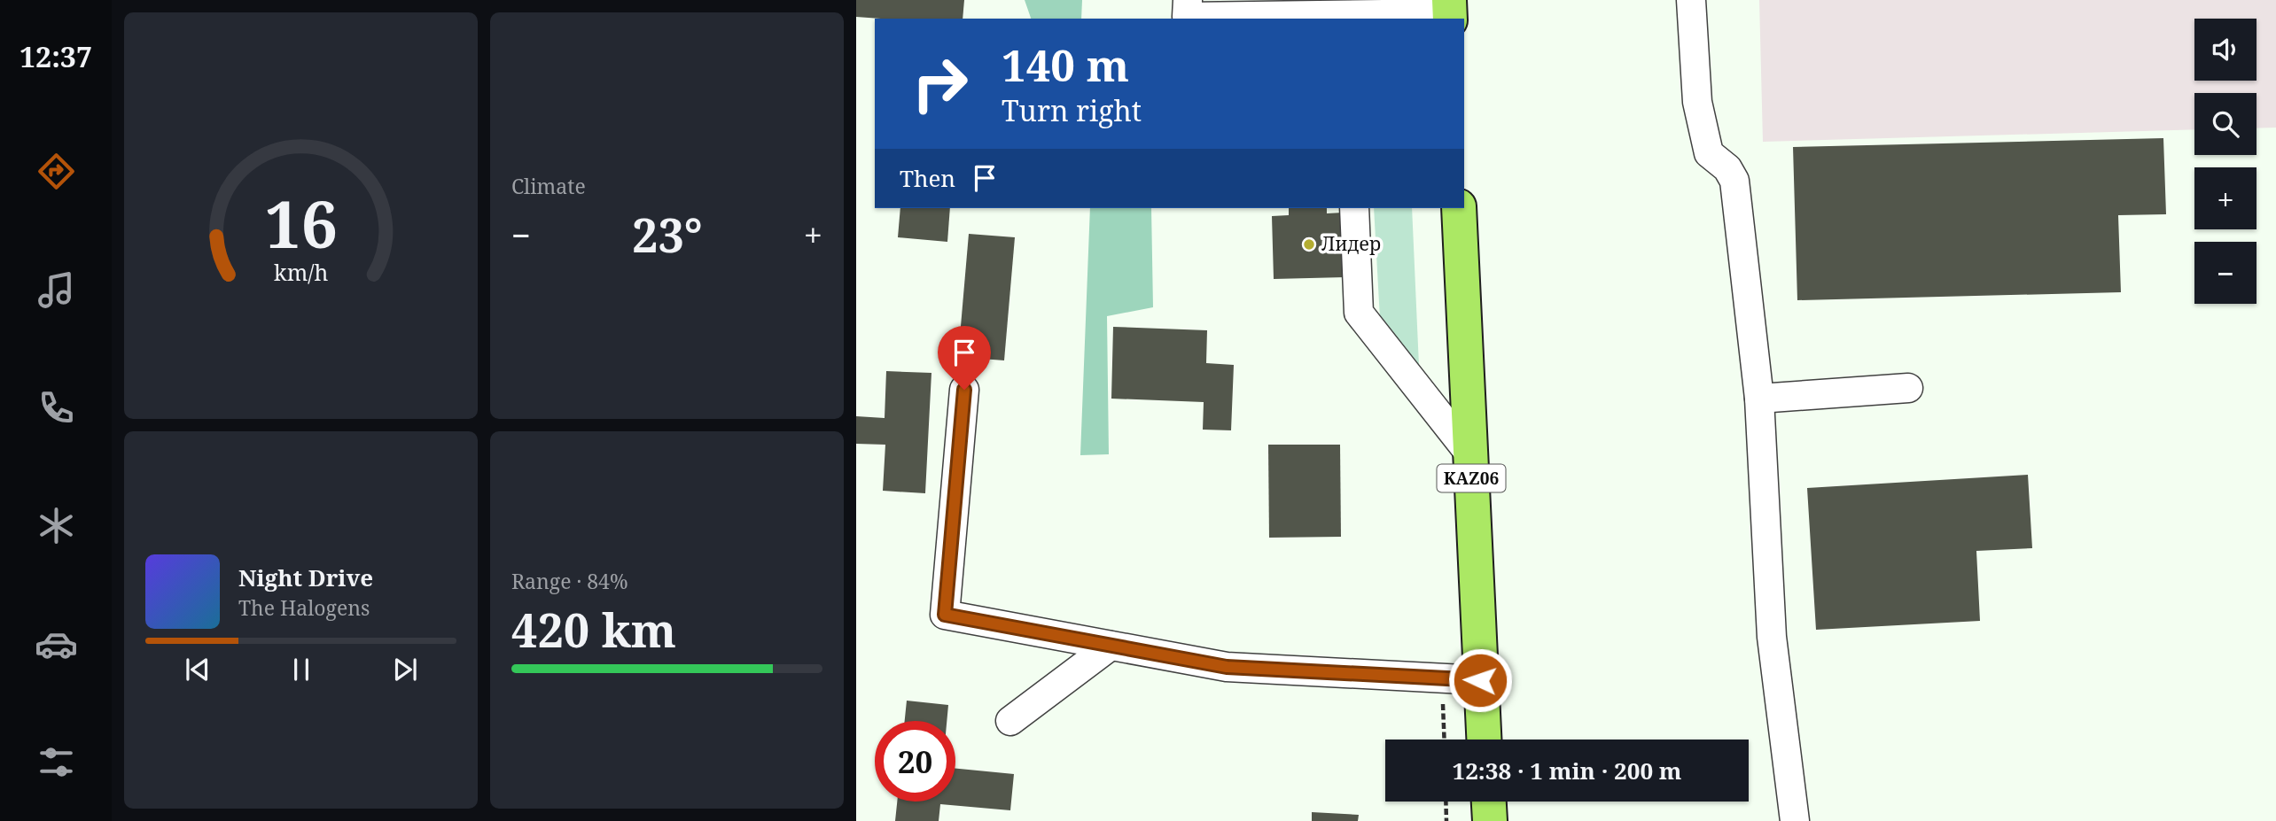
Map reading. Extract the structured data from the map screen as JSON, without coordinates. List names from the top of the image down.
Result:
{
  "streets": {
    "highway": ["KАZ06"]
  },
  "places": ["Лидер"],
  "page": {
    "tabs": "12:37",
    "tile": [
      "Climate",
      ["Range · 84%", "420 km"]
    ],
    "map_buttons": ["+", "−"],
    "turn": ["140 m", "Turn right"],
    "then": "Then",
    "heat": ["−", "23°", "+"],
    "song": ["Night Drive", "The Halogens"],
    "limit": "20",
    "trip": "12:38 · 1 min · 200 m",
    "gauge": ["16", "km/h"]
  }
}
